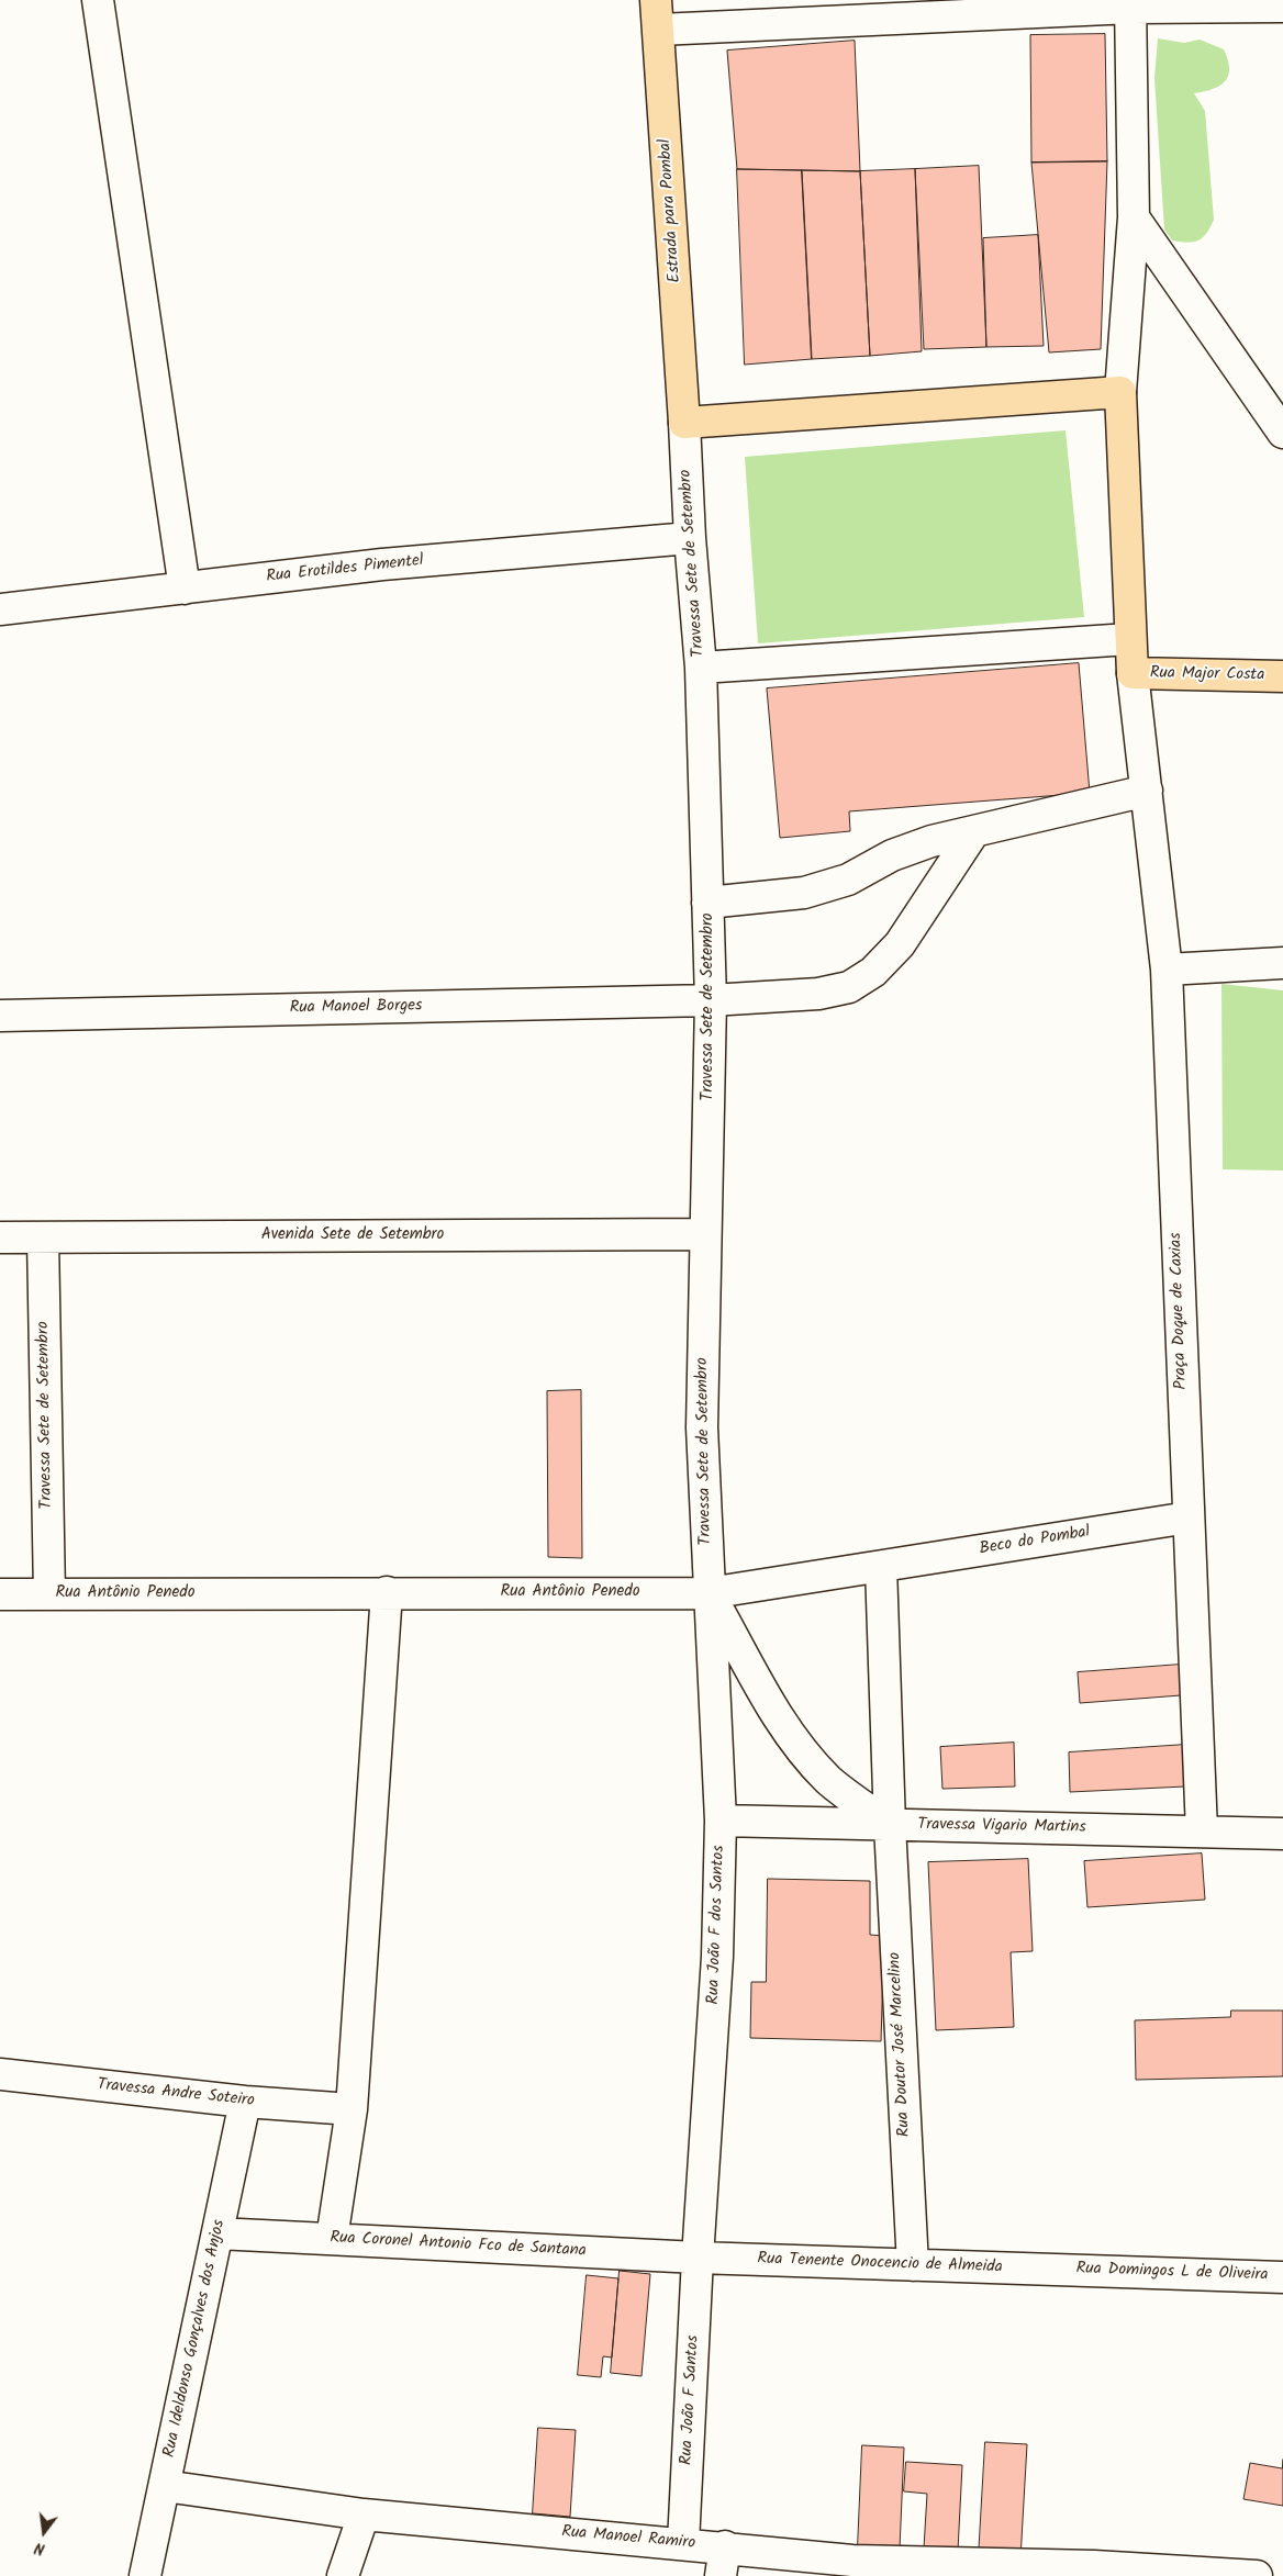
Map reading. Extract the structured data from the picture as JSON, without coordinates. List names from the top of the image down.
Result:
{
  "streets": {
    "main road": ["Estrada para Pombal", "Rua Major Costa"],
    "street": [
      "Travessa Sete de Setembro",
      "Rua Erotildes Pimentel",
      "Rua Manoel Borges",
      "Avenida Sete de Setembro",
      "Praça Doque de Caxias",
      "Beco do Pombal",
      "Rua Antônio Penedo",
      "Travessa Vigario Martins",
      "Rua João F dos Santos",
      "Rua Doutor José Marcelino",
      "Travessa Andre Soteiro",
      "Rua Coronel Antonio Fco de Santana",
      "Rua Tenente Onocencio de Almeida",
      "Rua Domingos L de Oliveira",
      "Rua Ideldonso Gonçalves dos Anjos",
      "Rua João F Santos",
      "Rua Manoel Ramiro"
    ]
  },
  "crossings": [
    ["Estrada para Pombal", "Travessa Sete de Setembro"],
    ["Travessa Sete de Setembro", "Rua Erotildes Pimentel"],
    ["Travessa Sete de Setembro", "Rua Manoel Borges"],
    ["Travessa Sete de Setembro", "Avenida Sete de Setembro"],
    ["Travessa Sete de Setembro", "Rua Antônio Penedo"],
    ["Travessa Sete de Setembro", "Rua João F dos Santos"],
    ["Rua Major Costa", "Praça Doque de Caxias"],
    ["Praça Doque de Caxias", "Beco do Pombal"],
    ["Praça Doque de Caxias", "Travessa Vigario Martins"],
    ["Beco do Pombal", "Rua Antônio Penedo"],
    ["Rua Antônio Penedo", "Rua João F dos Santos"],
    ["Travessa Vigario Martins", "Rua João F dos Santos"],
    ["Travessa Vigario Martins", "Rua Doutor José Marcelino"],
    ["Rua João F dos Santos", "Rua Coronel Antonio Fco de Santana"],
    ["Rua João F dos Santos", "Rua Tenente Onocencio de Almeida"],
    ["Rua João F dos Santos", "Rua João F Santos"],
    ["Rua Doutor José Marcelino", "Rua Tenente Onocencio de Almeida"],
    ["Travessa Andre Soteiro", "Rua Ideldonso Gonçalves dos Anjos"],
    ["Rua Coronel Antonio Fco de Santana", "Rua Tenente Onocencio de Almeida"],
    ["Rua Coronel Antonio Fco de Santana", "Rua Ideldonso Gonçalves dos Anjos"],
    ["Rua Coronel Antonio Fco de Santana", "Rua João F Santos"],
    ["Rua Tenente Onocencio de Almeida", "Rua Domingos L de Oliveira"],
    ["Rua Tenente Onocencio de Almeida", "Rua João F Santos"],
    ["Rua Ideldonso Gonçalves dos Anjos", "Rua Manoel Ramiro"],
    ["Rua João F Santos", "Rua Manoel Ramiro"]
  ],
  "north": "bottom"
}
